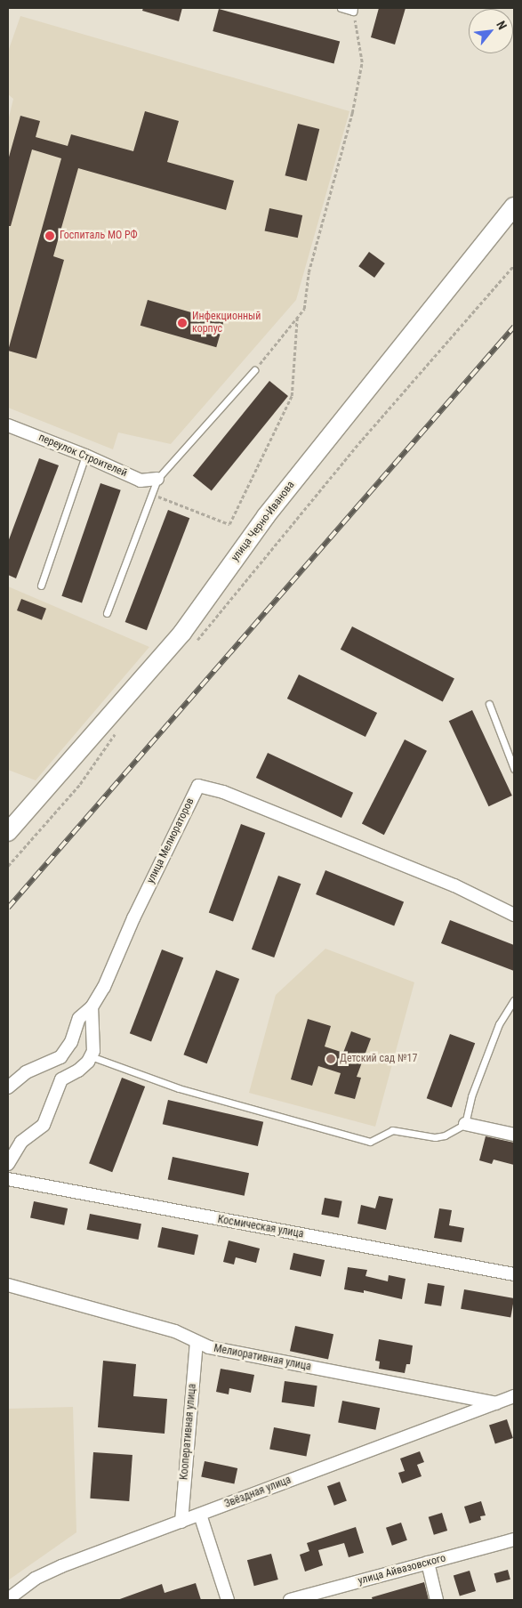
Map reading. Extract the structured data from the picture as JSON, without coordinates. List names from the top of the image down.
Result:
{
  "streets": {
    "main road": ["улица Черно-Иванова"],
    "street": [
      "переулок Строителей",
      "улица Мелиораторов",
      "Космическая улица",
      "Мелиоративная улица",
      "Кооперативная улица",
      "Звёздная улица",
      "улица Айвазовского"
    ]
  },
  "crossings": [
    ["Мелиоративная улица", "Кооперативная улица"],
    ["Мелиоративная улица", "Звёздная улица"],
    ["Кооперативная улица", "Звёздная улица"]
  ],
  "places": ["Госпиталь МО РФ", "Инфекционный корпус", "Детский сад №17"],
  "north": "top right"
}
